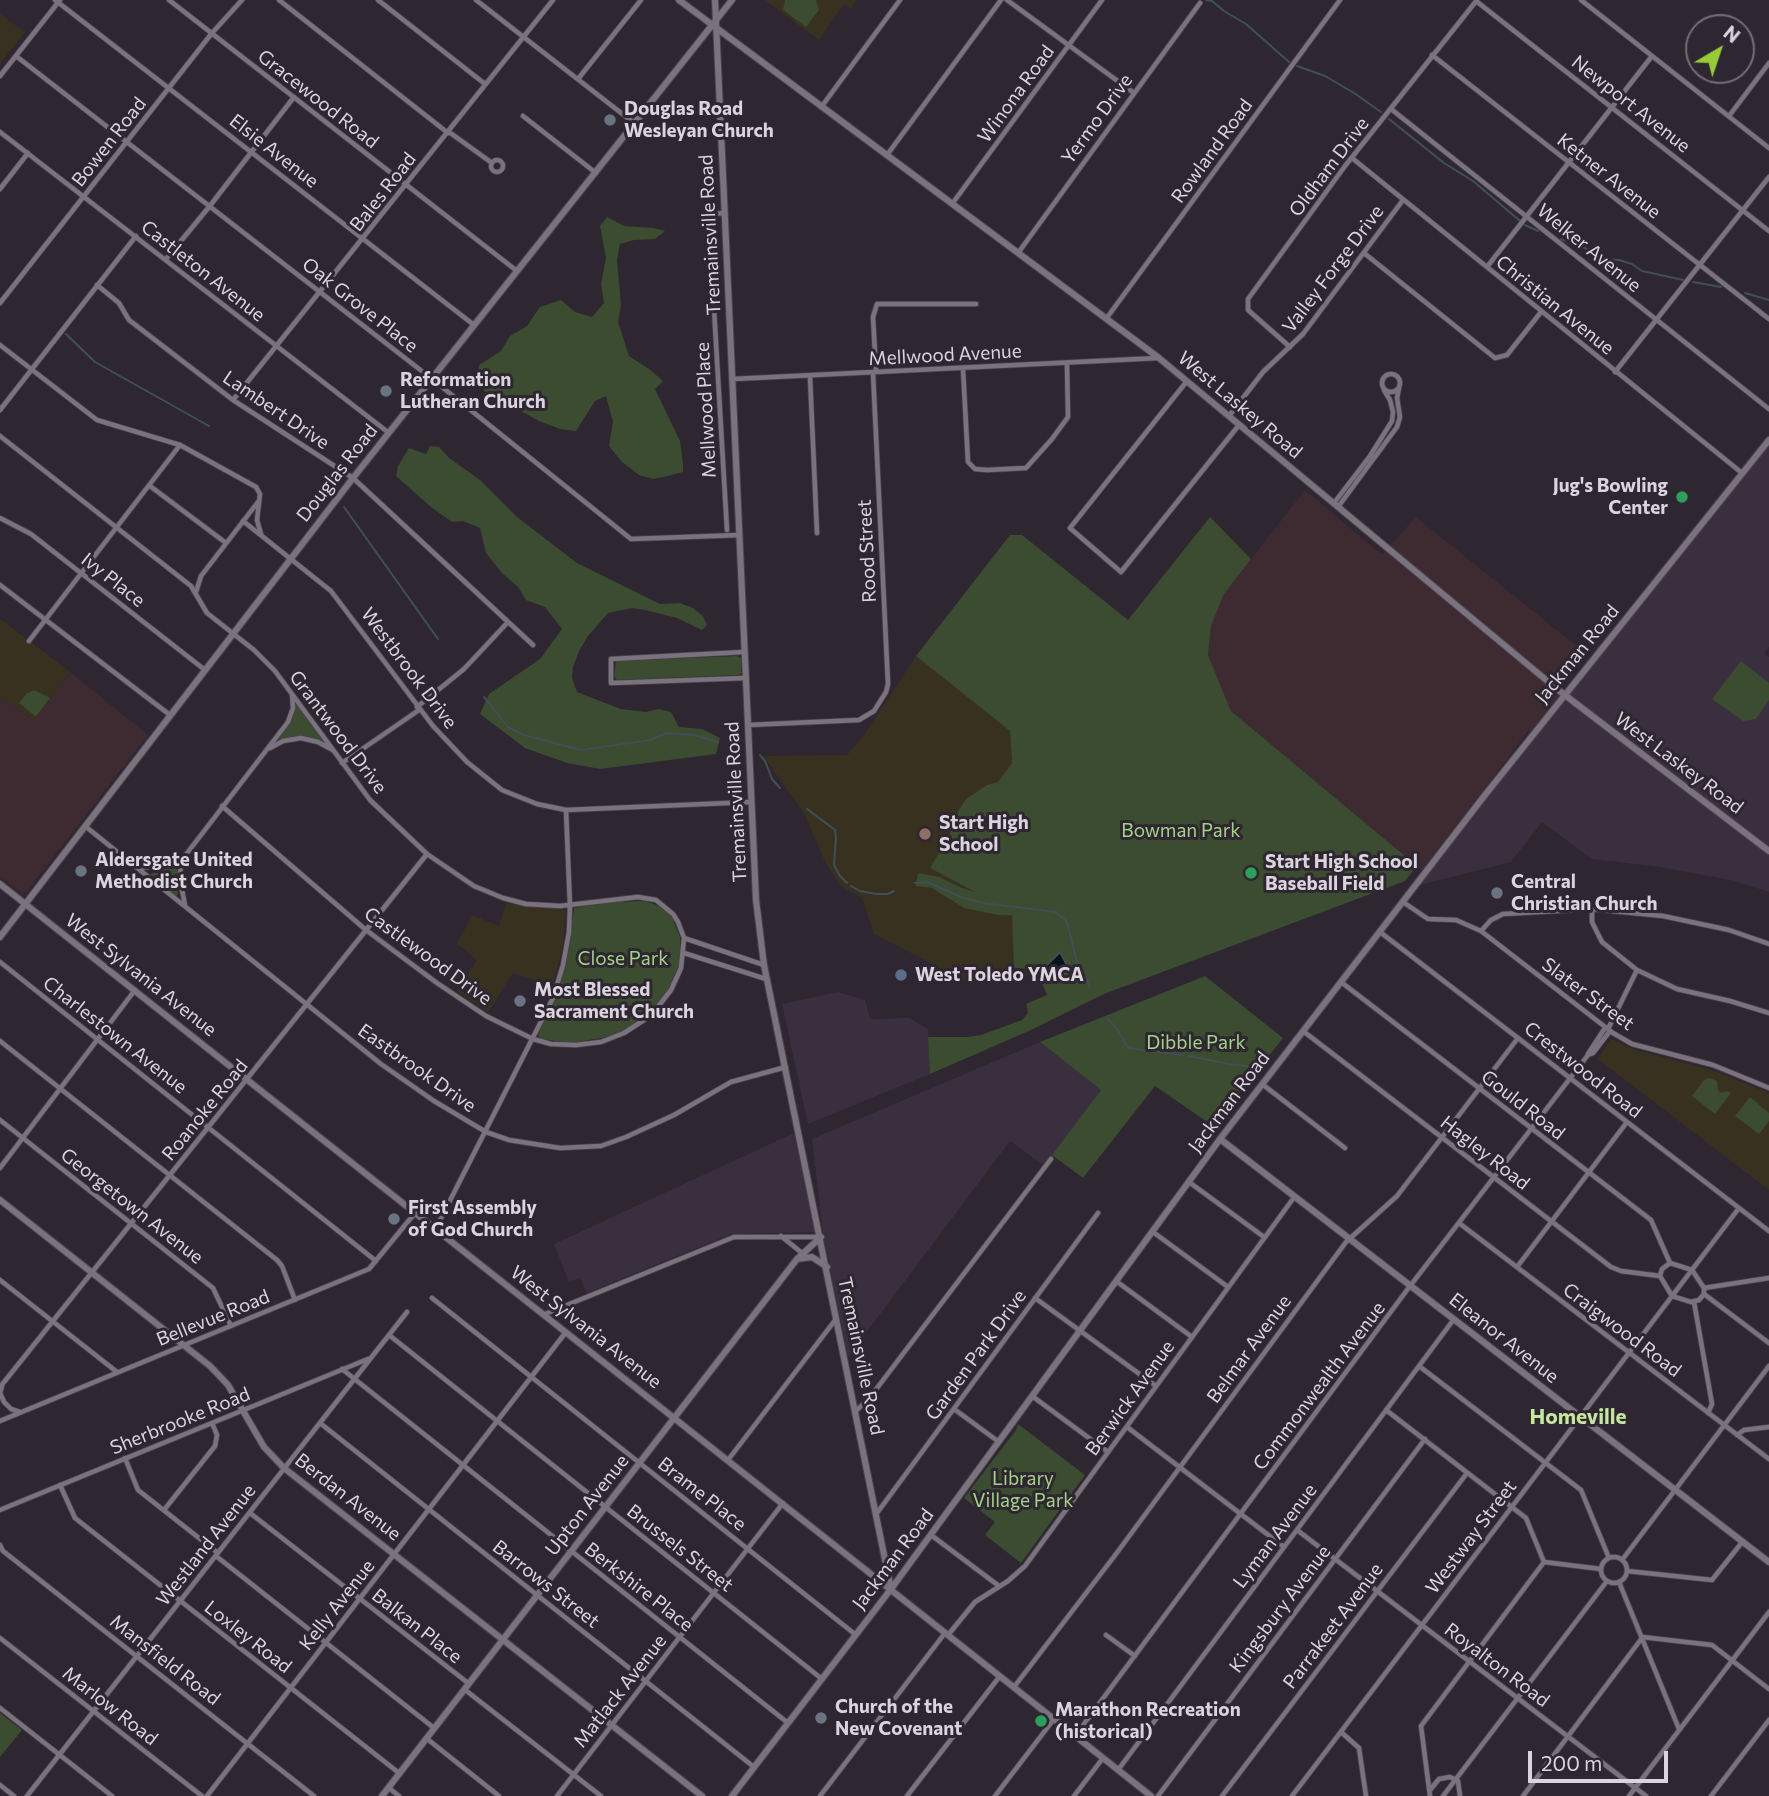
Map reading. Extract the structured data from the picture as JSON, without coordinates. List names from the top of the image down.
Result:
{
  "streets": {
    "street": [
      "Winona Road",
      "Gracewood Road",
      "Newport Avenue",
      "Yermo Drive",
      "Bowen Road",
      "Elsie Avenue",
      "Rowland Road",
      "Oldham Drive",
      "Ketner Avenue",
      "Bales Road",
      "Tremainsville Road",
      "Welker Avenue",
      "Valley Forge Drive",
      "Castleton Avenue",
      "Oak Grove Place",
      "Christian Avenue",
      "Mellwood Avenue",
      "West Laskey Road",
      "Lambert Drive",
      "Mellwood Place",
      "Douglas Road",
      "Rood Street",
      "Ivy Place",
      "Jackman Road",
      "Westbrook Drive",
      "Grantwood Drive",
      "Castlewood Drive",
      "West Sylvania Avenue",
      "Slater Street",
      "Charlestown Avenue",
      "Eastbrook Drive",
      "Crestwood Road",
      "Gould Road",
      "Roanoke Road",
      "Hagley Road",
      "Georgetown Avenue",
      "Bellevue Road",
      "Craigwood Road",
      "Eleanor Avenue",
      "Belmar Avenue",
      "Garden Park Drive",
      "Commonwealth Avenue",
      "Berwick Avenue",
      "Sherbrooke Road",
      "Brame Place",
      "Berdan Avenue",
      "Upton Avenue",
      "Lyman Avenue",
      "Westway Street",
      "Westland Avenue",
      "Brussels Street",
      "Barrows Street",
      "Berkshire Place",
      "Kelly Avenue",
      "Kingsbury Avenue",
      "Balkan Place",
      "Parrakeet Avenue",
      "Loxley Road",
      "Mansfield Road",
      "Royalton Road",
      "Matlack Avenue",
      "Marlow Road"
    ]
  },
  "crossings": [
    ["Winona Road", "West Laskey Road"],
    ["Gracewood Road", "Bowen Road"],
    ["Gracewood Road", "Bales Road"],
    ["Gracewood Road", "Douglas Road"],
    ["Newport Avenue", "Oldham Drive"],
    ["Yermo Drive", "West Laskey Road"],
    ["Bowen Road", "Elsie Avenue"],
    ["Bowen Road", "Castleton Avenue"],
    ["Bowen Road", "Oak Grove Place"],
    ["Elsie Avenue", "Bales Road"],
    ["Elsie Avenue", "Douglas Road"],
    ["Rowland Road", "West Laskey Road"],
    ["Oldham Drive", "Ketner Avenue"],
    ["Oldham Drive", "Welker Avenue"],
    ["Oldham Drive", "Valley Forge Drive"],
    ["Oldham Drive", "Christian Avenue"],
    ["Bales Road", "Castleton Avenue"],
    ["Bales Road", "Oak Grove Place"],
    ["Bales Road", "Lambert Drive"],
    ["Tremainsville Road", "Oak Grove Place"],
    ["Tremainsville Road", "Mellwood Avenue"],
    ["Tremainsville Road", "West Laskey Road"],
    ["Tremainsville Road", "Mellwood Place"],
    ["Tremainsville Road", "Douglas Road"],
    ["Tremainsville Road", "Rood Street"],
    ["Tremainsville Road", "Jackman Road"],
    ["Tremainsville Road", "Westbrook Drive"],
    ["Tremainsville Road", "West Sylvania Avenue"],
    ["Tremainsville Road", "Eastbrook Drive"],
    ["Tremainsville Road", "Garden Park Drive"],
    ["Tremainsville Road", "Upton Avenue"],
    ["Valley Forge Drive", "Christian Avenue"],
    ["Valley Forge Drive", "West Laskey Road"],
    ["Castleton Avenue", "Douglas Road"],
    ["Oak Grove Place", "Douglas Road"],
    ["Christian Avenue", "Jackman Road"],
    ["Mellwood Avenue", "West Laskey Road"],
    ["Mellwood Avenue", "Rood Street"],
    ["West Laskey Road", "Douglas Road"],
    ["West Laskey Road", "Jackman Road"],
    ["Lambert Drive", "Douglas Road"],
    ["Douglas Road", "Ivy Place"],
    ["Douglas Road", "Westbrook Drive"],
    ["Douglas Road", "Grantwood Drive"],
    ["Douglas Road", "West Sylvania Avenue"],
    ["Douglas Road", "Eastbrook Drive"],
    ["Jackman Road", "West Sylvania Avenue"],
    ["Jackman Road", "Slater Street"],
    ["Jackman Road", "Crestwood Road"],
    ["Jackman Road", "Gould Road"],
    ["Jackman Road", "Hagley Road"],
    ["Jackman Road", "Eleanor Avenue"],
    ["Jackman Road", "Brame Place"],
    ["Jackman Road", "Brussels Street"],
    ["Jackman Road", "Barrows Street"],
    ["Jackman Road", "Berkshire Place"],
    ["Grantwood Drive", "Castlewood Drive"],
    ["Grantwood Drive", "Roanoke Road"],
    ["Castlewood Drive", "Roanoke Road"],
    ["West Sylvania Avenue", "Roanoke Road"],
    ["West Sylvania Avenue", "Bellevue Road"],
    ["West Sylvania Avenue", "Belmar Avenue"],
    ["West Sylvania Avenue", "Commonwealth Avenue"],
    ["West Sylvania Avenue", "Berwick Avenue"],
    ["West Sylvania Avenue", "Upton Avenue"],
    ["West Sylvania Avenue", "Lyman Avenue"],
    ["West Sylvania Avenue", "Kelly Avenue"],
    ["West Sylvania Avenue", "Matlack Avenue"],
    ["Slater Street", "Commonwealth Avenue"],
    ["Charlestown Avenue", "Roanoke Road"],
    ["Charlestown Avenue", "Bellevue Road"],
    ["Eastbrook Drive", "Roanoke Road"],
    ["Crestwood Road", "Belmar Avenue"],
    ["Crestwood Road", "Commonwealth Avenue"],
    ["Crestwood Road", "Westway Street"],
    ["Gould Road", "Belmar Avenue"],
    ["Gould Road", "Commonwealth Avenue"],
    ["Roanoke Road", "Georgetown Avenue"],
    ["Roanoke Road", "Bellevue Road"],
    ["Roanoke Road", "Berdan Avenue"],
    ["Hagley Road", "Belmar Avenue"],
    ["Hagley Road", "Commonwealth Avenue"],
    ["Georgetown Avenue", "Bellevue Road"],
    ["Bellevue Road", "Berdan Avenue"],
    ["Craigwood Road", "Commonwealth Avenue"],
    ["Craigwood Road", "Westway Street"],
    ["Eleanor Avenue", "Belmar Avenue"],
    ["Eleanor Avenue", "Commonwealth Avenue"],
    ["Eleanor Avenue", "Berwick Avenue"],
    ["Eleanor Avenue", "Lyman Avenue"],
    ["Eleanor Avenue", "Westway Street"],
    ["Sherbrooke Road", "Berdan Avenue"],
    ["Sherbrooke Road", "Westland Avenue"],
    ["Sherbrooke Road", "Berkshire Place"],
    ["Sherbrooke Road", "Loxley Road"],
    ["Brame Place", "Upton Avenue"],
    ["Brame Place", "Kelly Avenue"],
    ["Brame Place", "Matlack Avenue"],
    ["Berdan Avenue", "Upton Avenue"],
    ["Berdan Avenue", "Westland Avenue"],
    ["Berdan Avenue", "Kelly Avenue"],
    ["Berdan Avenue", "Matlack Avenue"],
    ["Upton Avenue", "Brussels Street"],
    ["Upton Avenue", "Barrows Street"],
    ["Upton Avenue", "Berkshire Place"],
    ["Upton Avenue", "Balkan Place"],
    ["Upton Avenue", "Loxley Road"],
    ["Lyman Avenue", "Royalton Road"],
    ["Westway Street", "Royalton Road"],
    ["Westland Avenue", "Brussels Street"],
    ["Westland Avenue", "Barrows Street"],
    ["Westland Avenue", "Berkshire Place"],
    ["Westland Avenue", "Balkan Place"],
    ["Westland Avenue", "Loxley Road"],
    ["Westland Avenue", "Mansfield Road"],
    ["Westland Avenue", "Marlow Road"],
    ["Brussels Street", "Kelly Avenue"],
    ["Brussels Street", "Matlack Avenue"],
    ["Barrows Street", "Kelly Avenue"],
    ["Barrows Street", "Matlack Avenue"],
    ["Berkshire Place", "Kelly Avenue"],
    ["Berkshire Place", "Matlack Avenue"],
    ["Kelly Avenue", "Balkan Place"],
    ["Kelly Avenue", "Loxley Road"],
    ["Kelly Avenue", "Mansfield Road"],
    ["Kelly Avenue", "Marlow Road"],
    ["Kingsbury Avenue", "Royalton Road"],
    ["Balkan Place", "Matlack Avenue"],
    ["Parrakeet Avenue", "Royalton Road"]
  ],
  "districts": ["Homeville"],
  "parks": [
    "Bowman Park",
    "Close Park",
    "Dibble Park",
    "Library Village Park"
  ],
  "places": [
    "Douglas Road Wesleyan Church",
    "Reformation Lutheran Church",
    "Jug's Bowling Center",
    "Start High School",
    "Aldersgate United Methodist Church",
    "Start High School Baseball Field",
    "Central Christian Church",
    "West Toledo YMCA",
    "Most Blessed Sacrament Church",
    "First Assembly of God Church",
    "Church of the New Covenant",
    "Marathon Recreation (historical)"
  ],
  "scale_bar": "200 m",
  "north": "top right"
}
